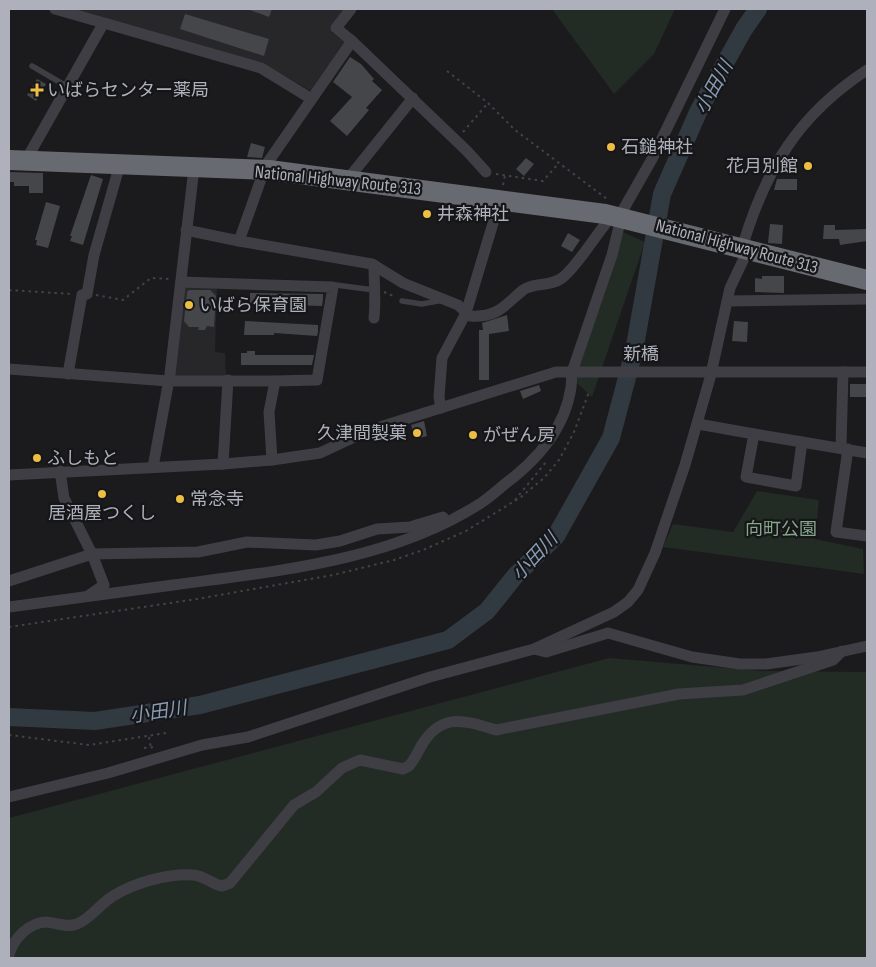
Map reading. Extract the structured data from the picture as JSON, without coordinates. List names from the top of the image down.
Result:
{
  "streets": {
    "highway": ["National Highway Route 313"],
    "street": ["新橋"]
  },
  "water": ["小田川"],
  "parks": ["向町公園"],
  "places": {
    "health": ["いばらセンター薬局"],
    "other": [
      "石鎚神社",
      "花月別館",
      "井森神社",
      "いばら保育園",
      "久津間製菓",
      "がぜん房",
      "ふしもと",
      "居酒屋つくし",
      "常念寺"
    ]
  }
}
